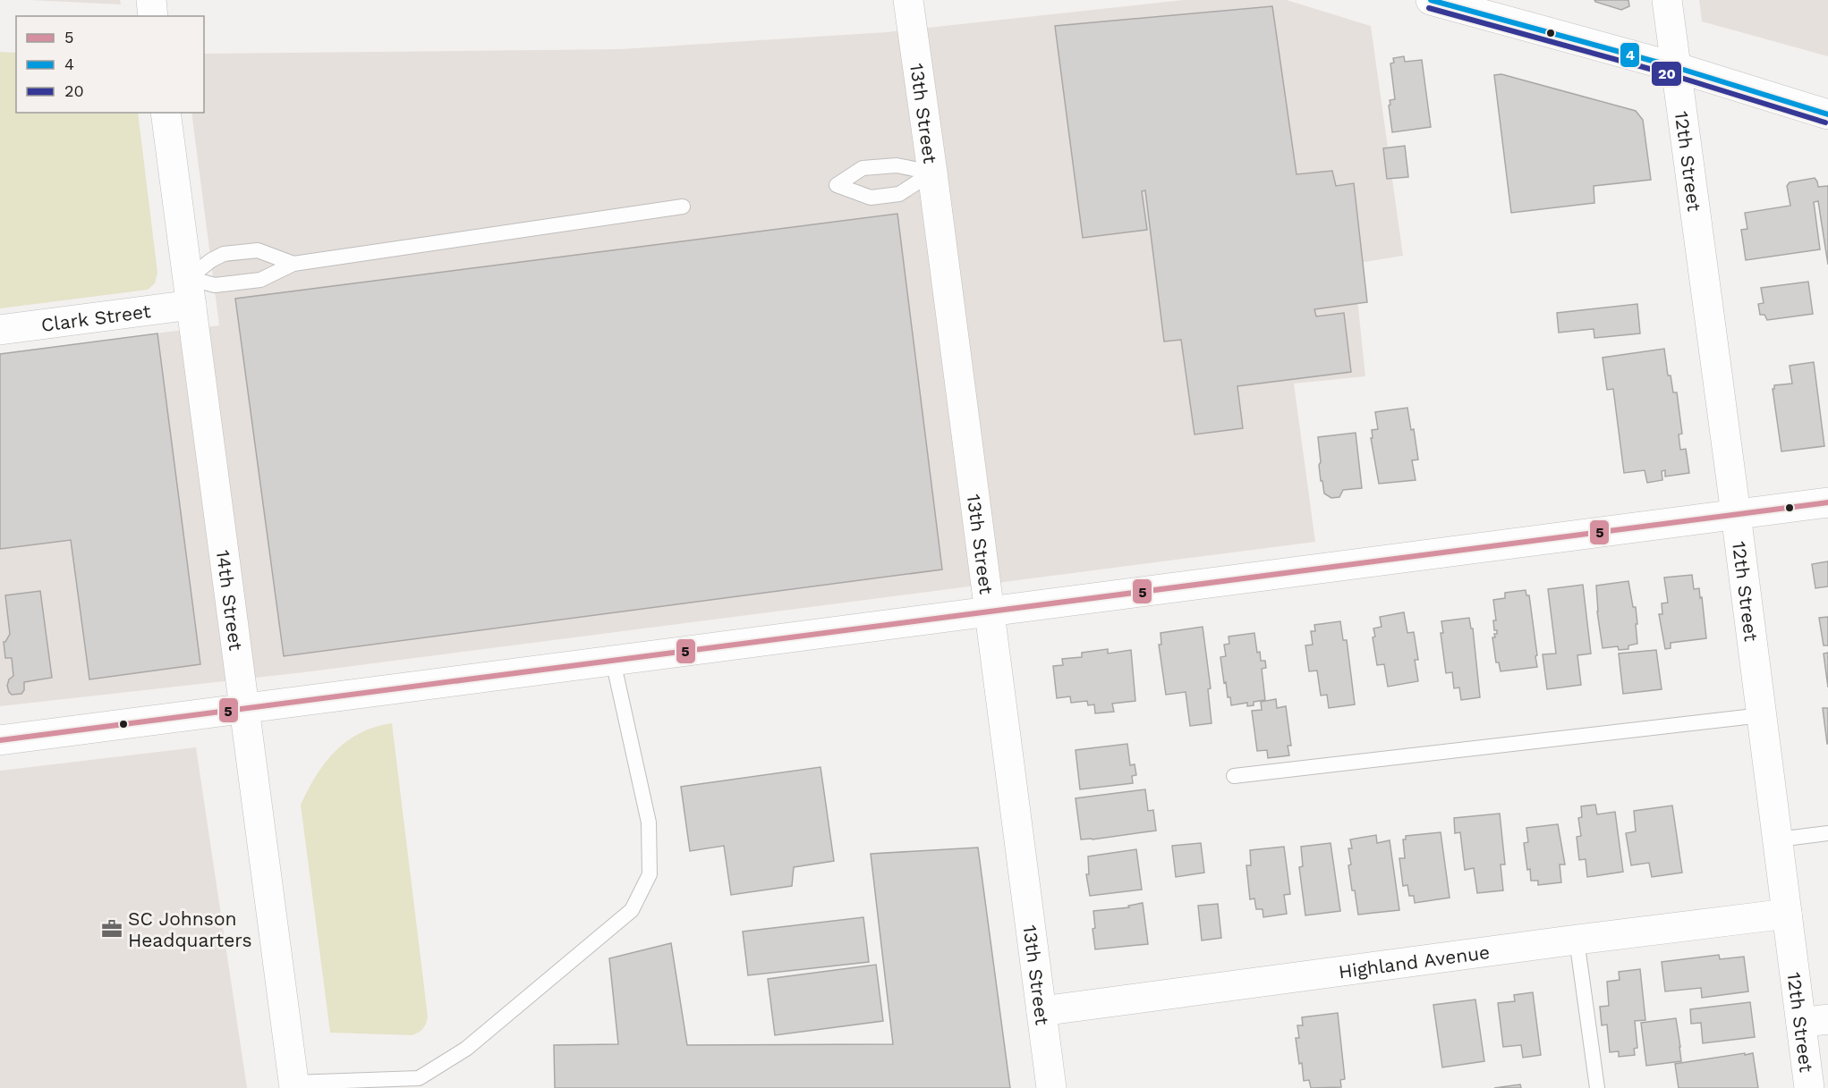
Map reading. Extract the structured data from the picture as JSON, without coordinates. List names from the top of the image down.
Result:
{
  "streets": {
    "main road": [
      "13th Street",
      "12th Street",
      "Clark Street",
      "14th Street",
      "Highland Avenue"
    ]
  },
  "crossings": [
    ["13th Street", "Highland Avenue"],
    ["12th Street", "Highland Avenue"],
    ["Clark Street", "14th Street"]
  ],
  "places": {
    "office": ["SC Johnson Headquarters"]
  },
  "lines": ["transit line 4", "transit line 20", "transit line 5"],
  "legend": ["5", "4", "20"]
}
